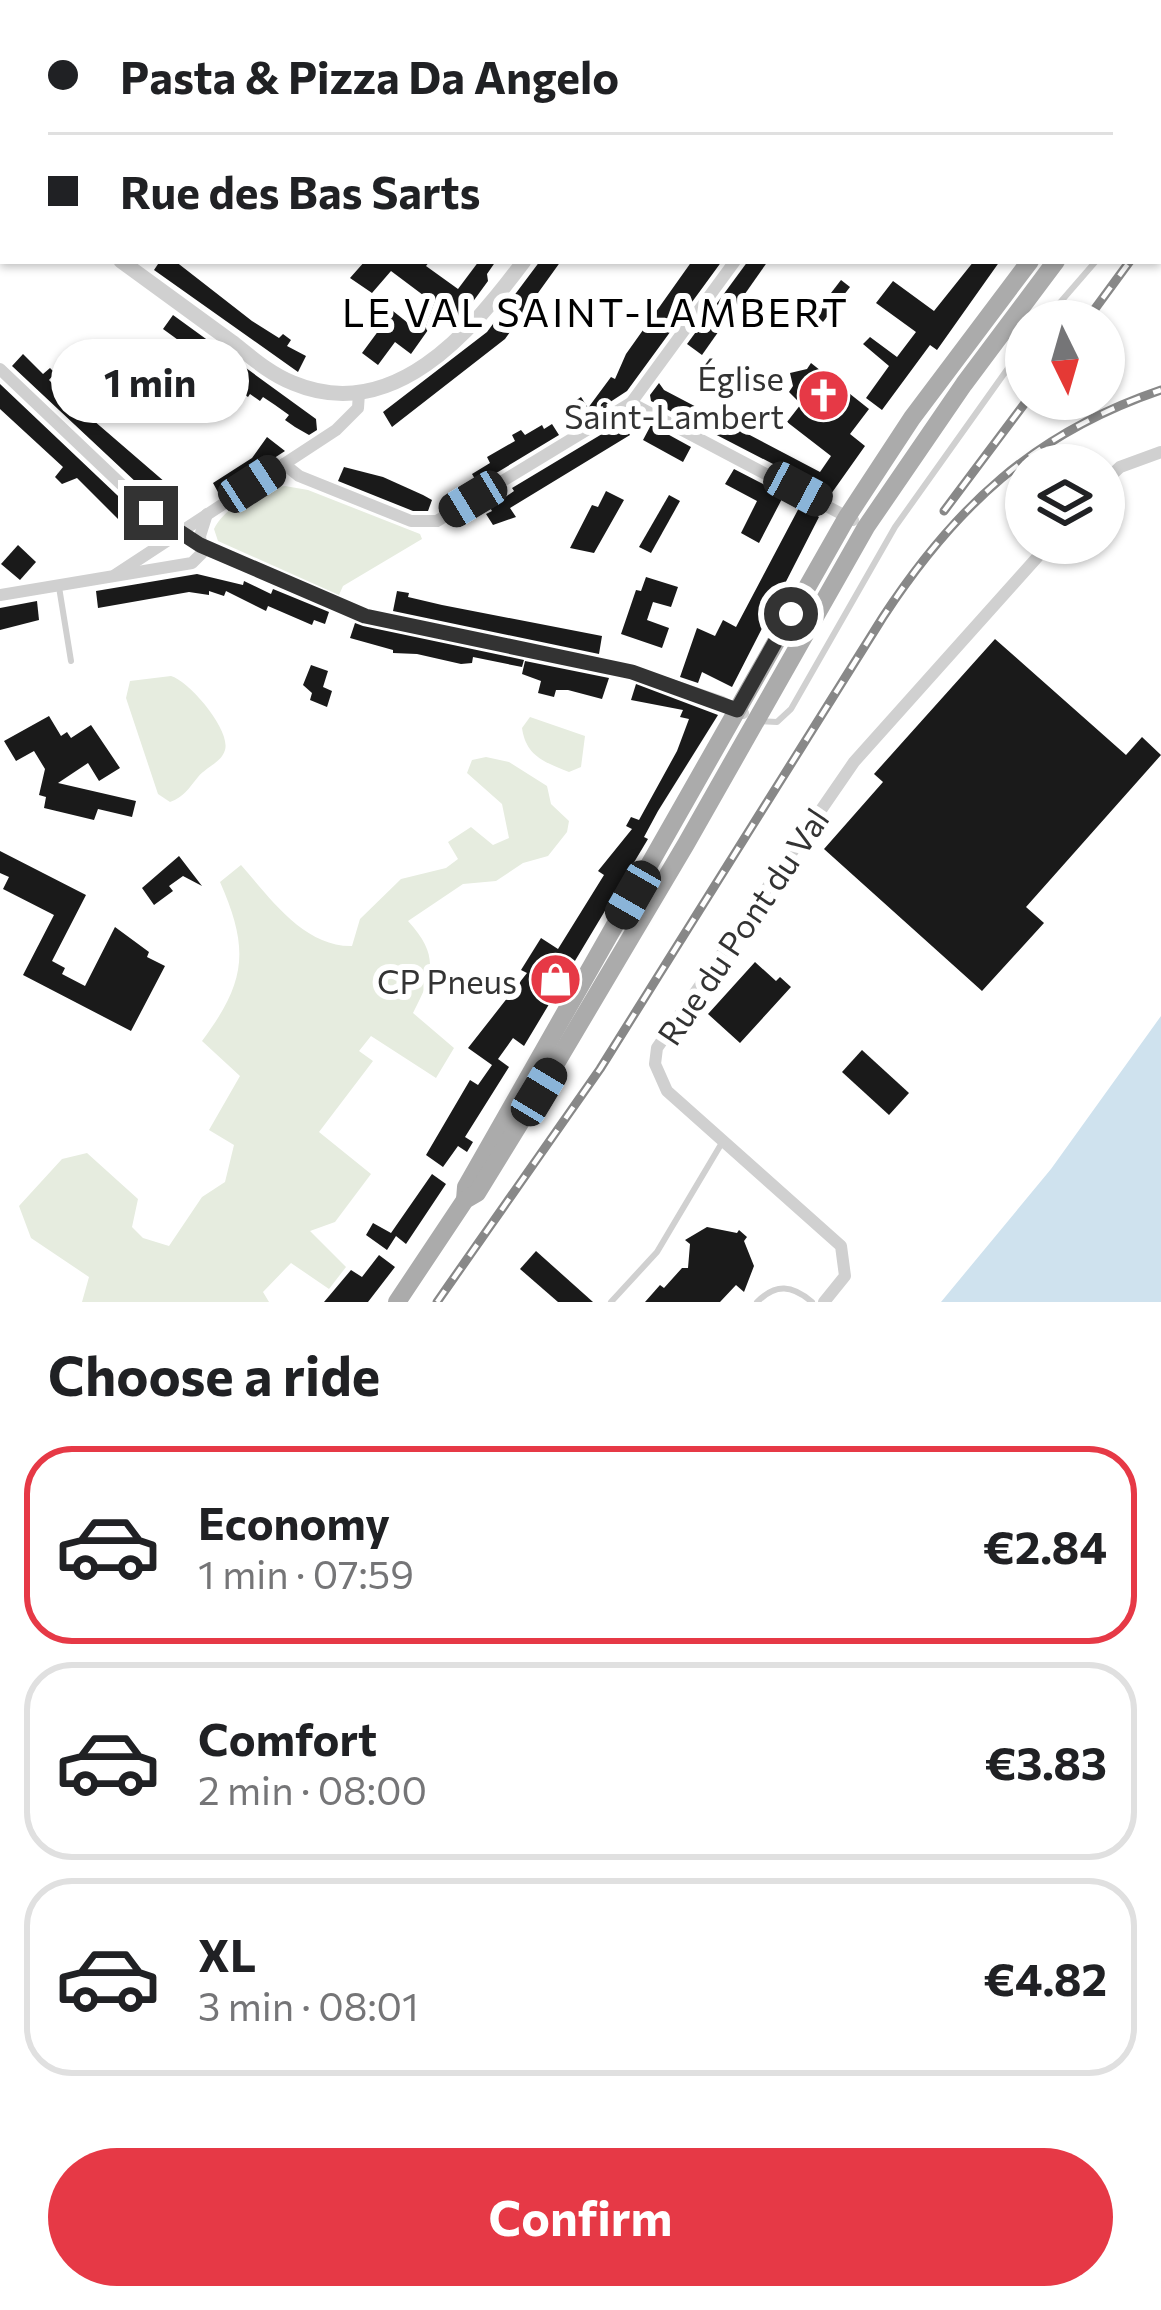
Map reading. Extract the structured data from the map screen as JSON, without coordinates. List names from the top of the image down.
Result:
{
  "streets": {
    "street": ["Rue du Pont du Val"]
  },
  "districts": ["LE VAL SAINT-LAMBERT"],
  "places": {
    "church": ["Église Saint-Lambert"],
    "shop": ["CP Pneus"]
  },
  "north": "bottom",
  "page": {
    "banner": ["Pasta & Pizza Da Angelo", "Rue des Bas Sarts"],
    "bubble": "1 min",
    "heading": "Choose a ride",
    "list": [
      {
        "name": "Economy",
        "note": "1 min · 07:59",
        "value": "€2.84"
      },
      {
        "name": "Comfort",
        "note": "2 min · 08:00",
        "value": "€3.83"
      },
      {
        "name": "XL",
        "note": "3 min · 08:01",
        "value": "€4.82"
      }
    ],
    "buttons": "Confirm"
  }
}
